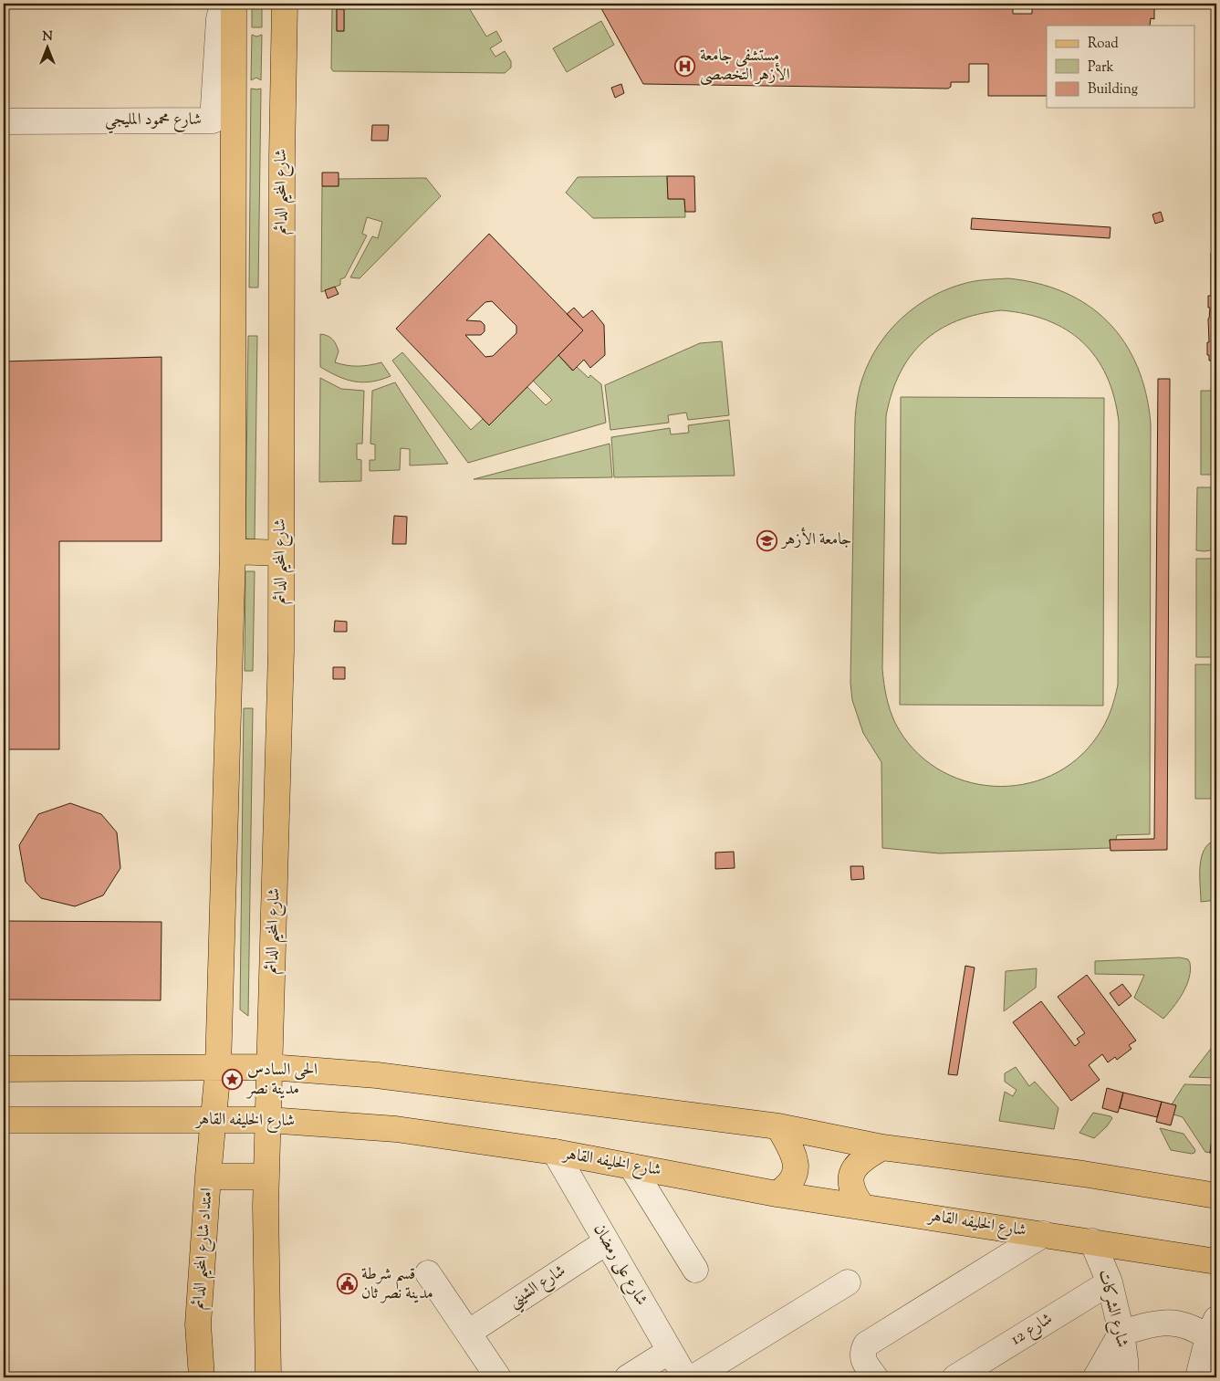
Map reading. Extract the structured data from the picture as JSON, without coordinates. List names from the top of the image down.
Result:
{
  "streets": {
    "main road": ["شارع المخيم الدائم", "شارع الخليفه القاهر", "امتداد شارع المخيم الدائم"],
    "street": [
      "شارع محمود المليجي",
      "شارع على رمضان",
      "شارع الشيني",
      "شارع الشركات",
      "شارع 12"
    ]
  },
  "crossings": [
    ["شارع المخيم الدائم", "شارع الخليفه القاهر"],
    ["شارع الخليفه القاهر", "امتداد شارع المخيم الدائم"],
    ["شارع الخليفه القاهر", "شارع على رمضان"],
    ["شارع الخليفه القاهر", "شارع الشركات"],
    ["شارع على رمضان", "شارع الشيني"],
    ["شارع الشركات", "شارع 12"]
  ],
  "places": {
    "hospital": ["مستشفى جامعة الأزهر التخصصى"],
    "school or university": ["جامعة الأزهر"],
    "place": ["الحى السادس مدينة نصر"],
    "public building": ["قسم شرطة مدينة نصر ثان"]
  },
  "legend": ["Road", "Park", "Building"],
  "north": "top"
}
